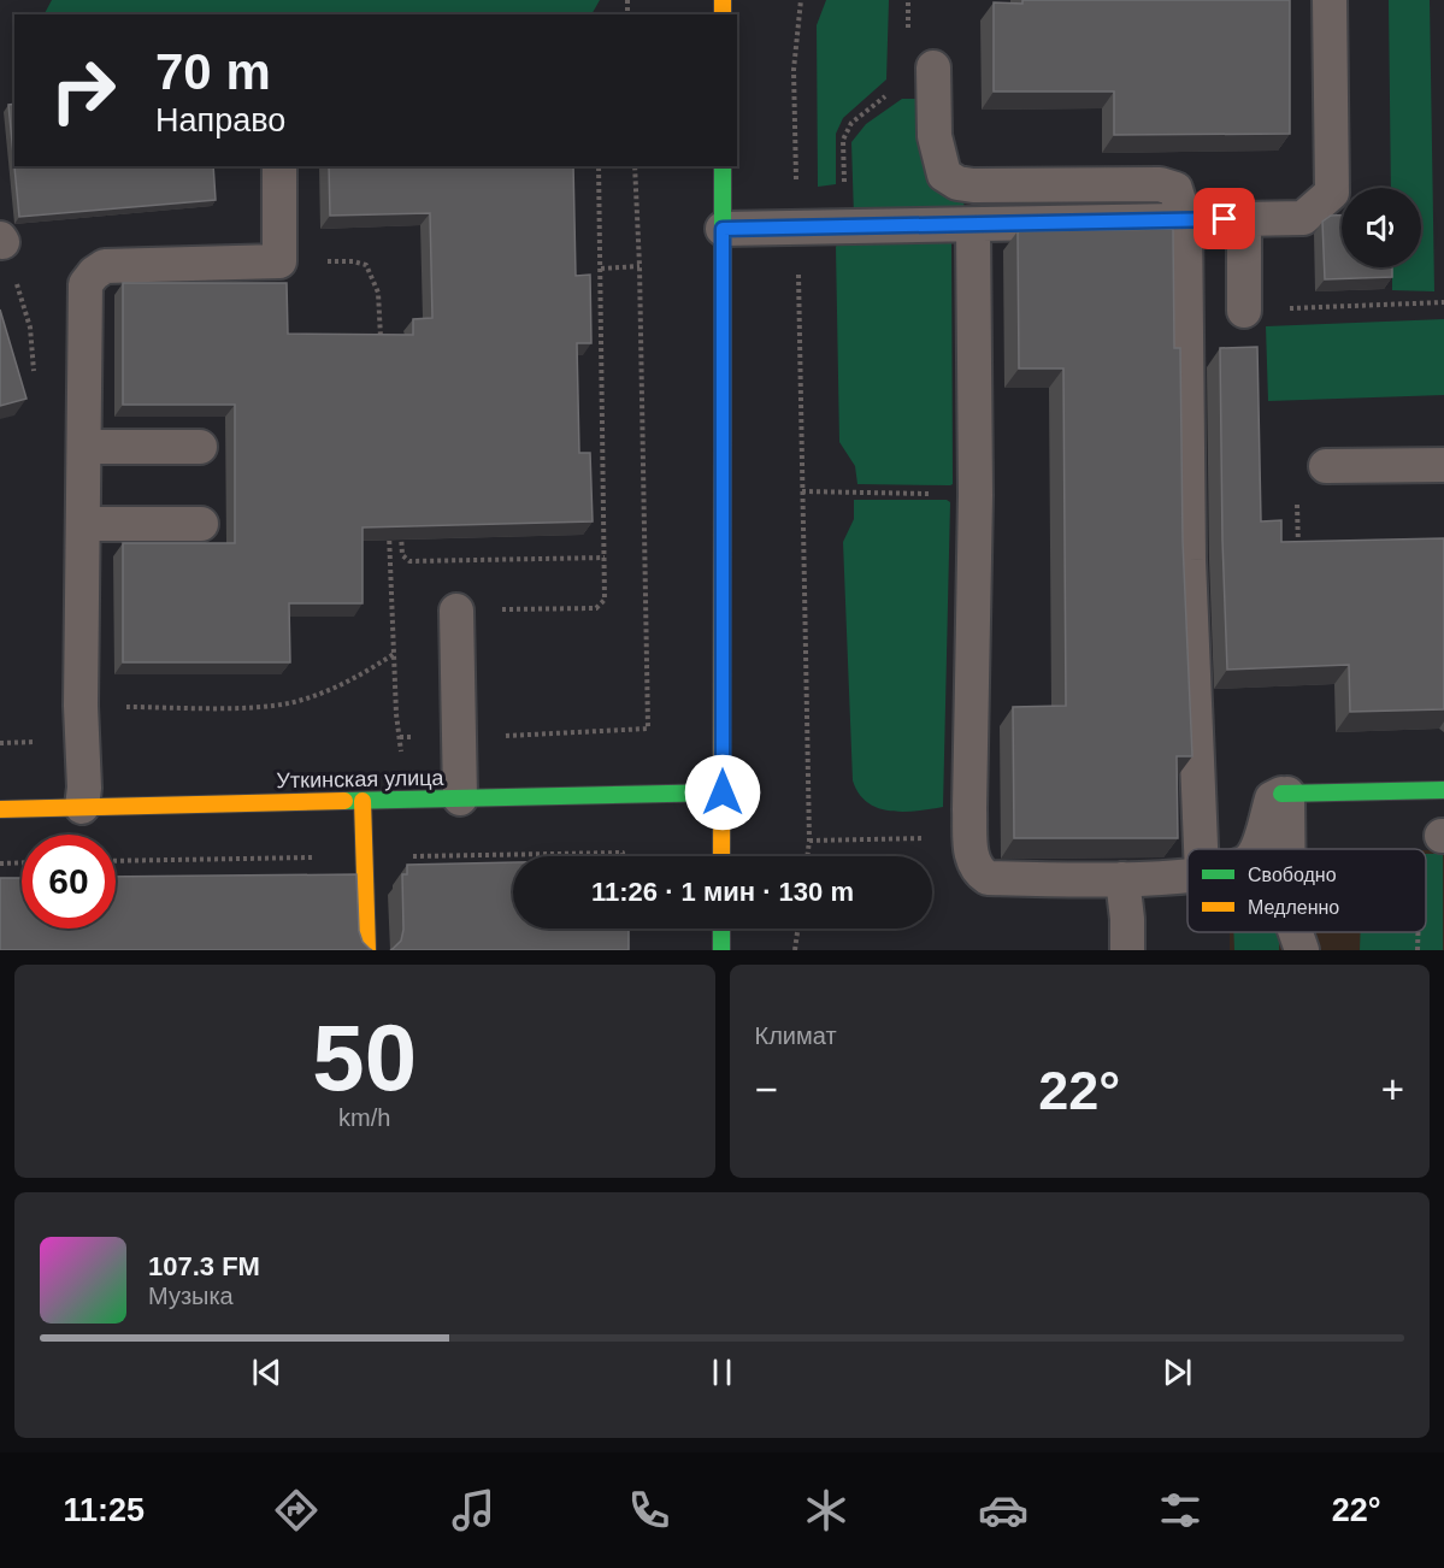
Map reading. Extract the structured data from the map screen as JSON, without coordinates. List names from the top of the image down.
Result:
{
  "streets": {
    "street": ["Уткинская улица"]
  },
  "legend": ["Свободно", "Медленно"],
  "page": {
    "turn": ["70 m", "Направо"],
    "limit": "60",
    "trip": "11:26 · 1 мин · 130 m",
    "tile": [
      ["50", "km/h"],
      "Климат"
    ],
    "heat": ["−", "22°", "+"],
    "song": ["107.3 FM", "Музыка"],
    "tabs": ["11:25", "22°"]
  }
}
